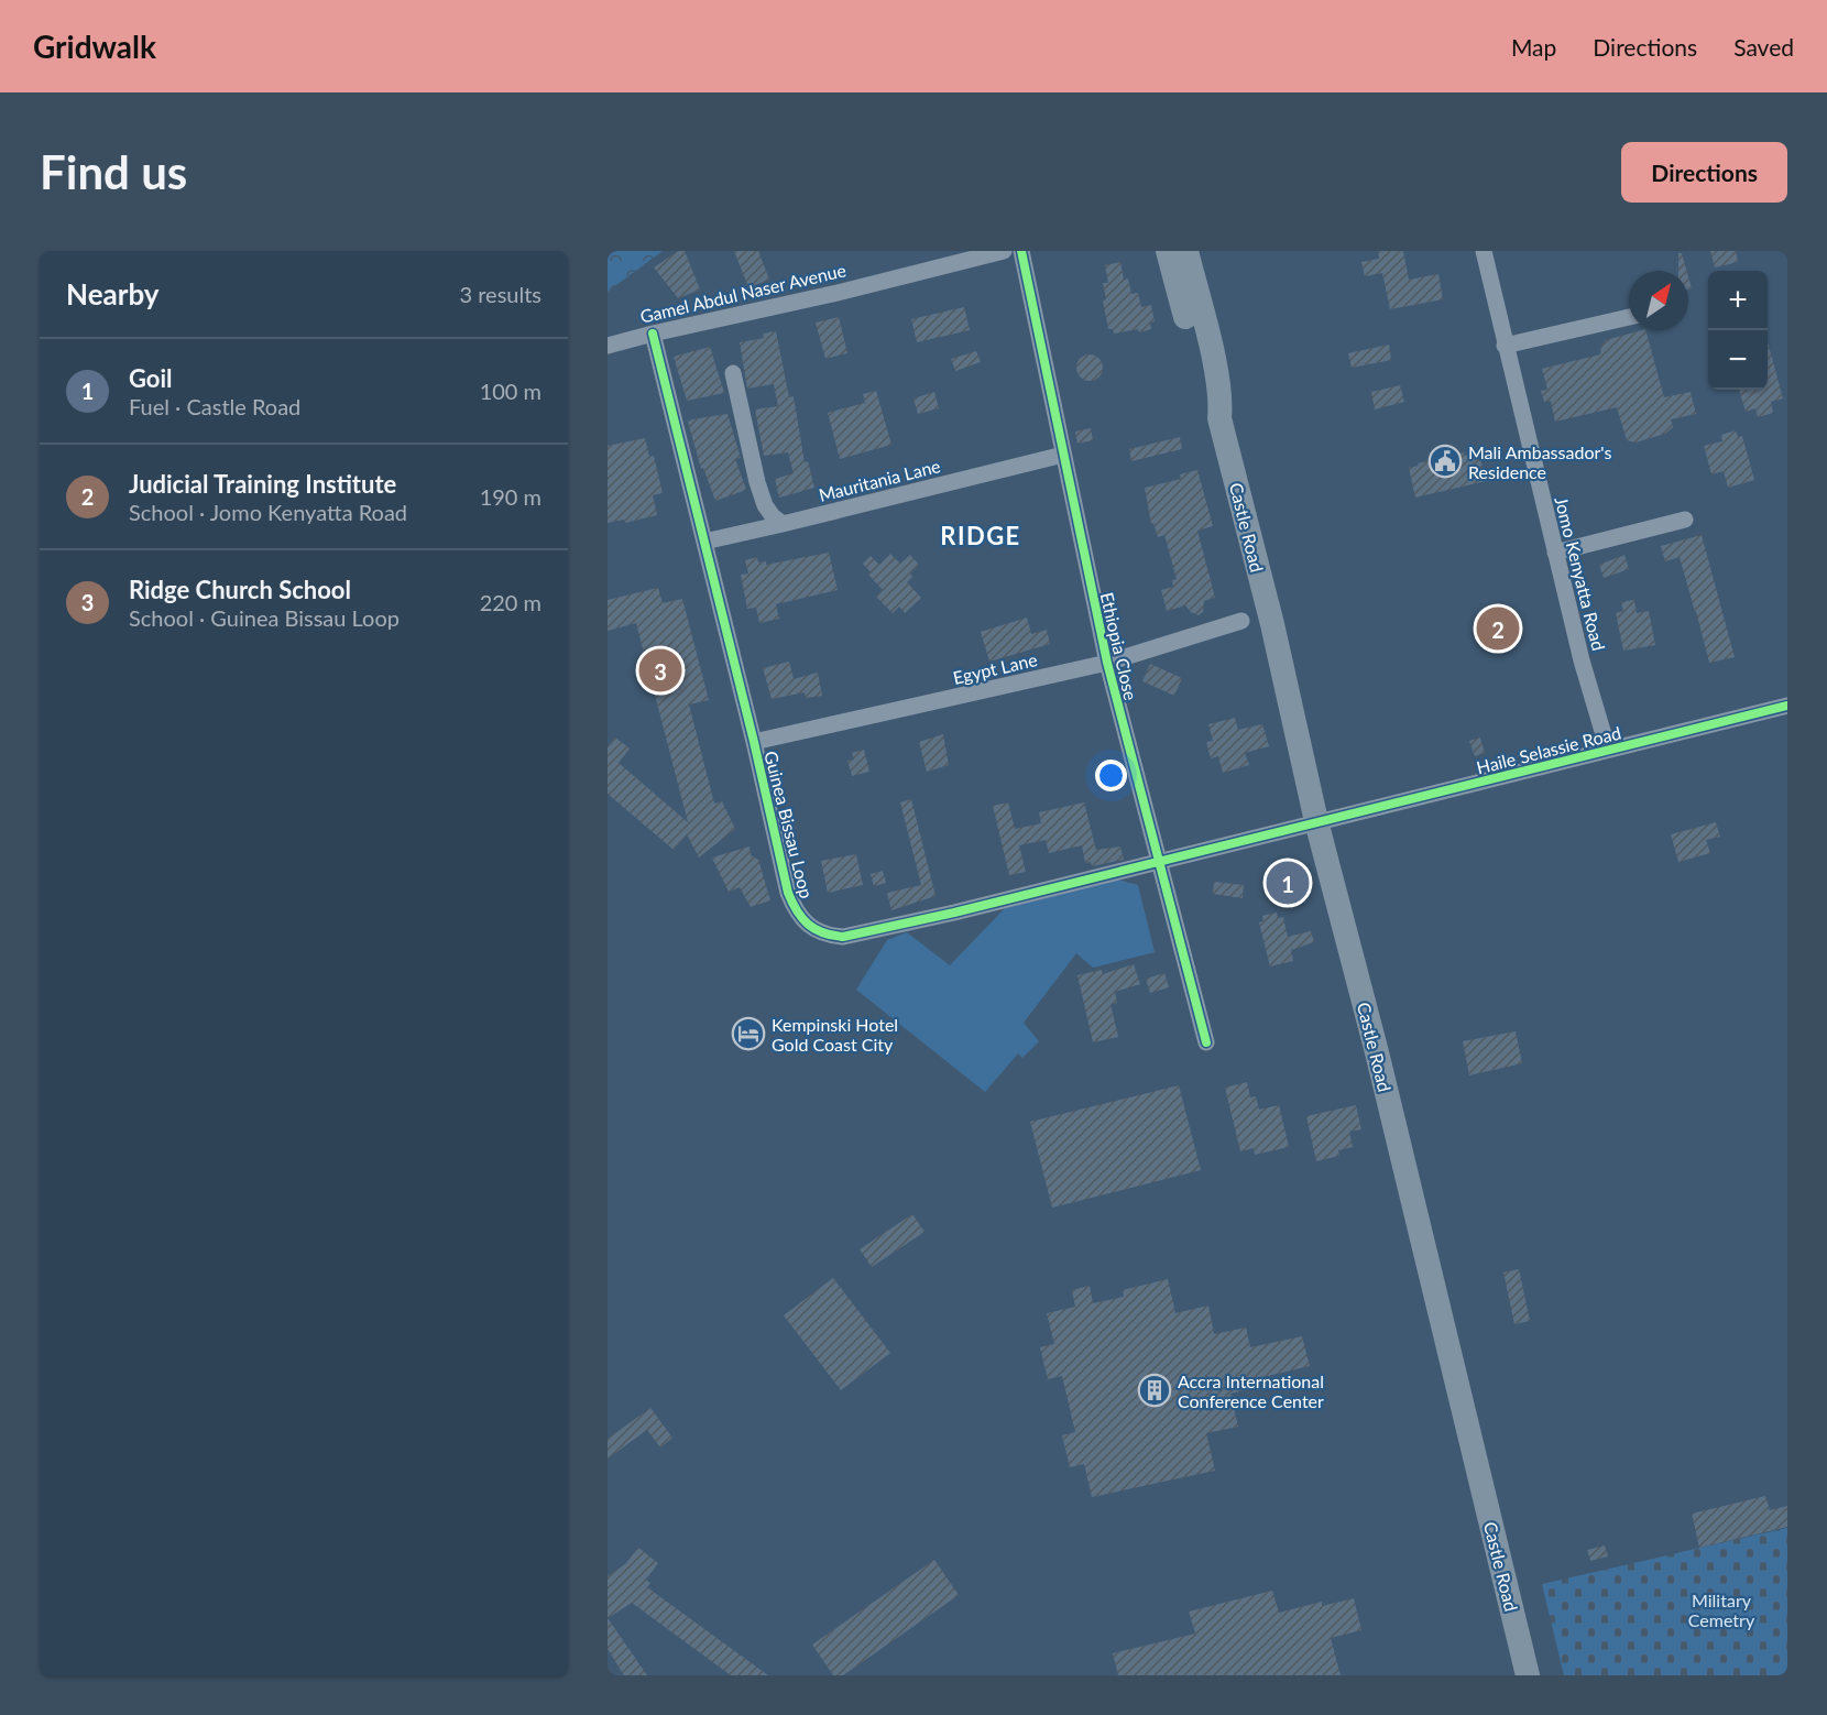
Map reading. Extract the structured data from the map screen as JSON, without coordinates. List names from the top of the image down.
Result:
{
  "streets": {
    "main road": ["Castle Road"],
    "street": [
      "Gamel Abdul Naser Avenue",
      "Mauritania Lane",
      "Jomo Kenyatta Road",
      "Ethiopia Close",
      "Egypt Lane",
      "Haile Selassie Road",
      "Guinea Bissau Loop"
    ]
  },
  "crossings": [
    ["Gamel Abdul Naser Avenue", "Guinea Bissau Loop"],
    ["Mauritania Lane", "Ethiopia Close"],
    ["Mauritania Lane", "Guinea Bissau Loop"],
    ["Castle Road", "Haile Selassie Road"],
    ["Castle Road", "Guinea Bissau Loop"],
    ["Jomo Kenyatta Road", "Haile Selassie Road"],
    ["Ethiopia Close", "Egypt Lane"],
    ["Ethiopia Close", "Guinea Bissau Loop"],
    ["Egypt Lane", "Guinea Bissau Loop"],
    ["Haile Selassie Road", "Guinea Bissau Loop"]
  ],
  "districts": ["RIDGE"],
  "parks": ["Military Cemetry"],
  "places": {
    "public building": ["Mali Ambassador's Residence"],
    "hotel": ["Kempinski Hotel Gold Coast City"],
    "building": ["Accra International Conference Center"]
  },
  "north": "top right",
  "page": {
    "header": "Gridwalk",
    "nav": ["Map", "Directions", "Saved"],
    "buttons": "Directions",
    "title": "Find us",
    "heading": ["Nearby", "3 results"],
    "map_buttons": ["+", "−"],
    "list": [
      {
        "mark": "1",
        "name": "Goil",
        "note": "Fuel · Castle Road",
        "value": "100 m"
      },
      {
        "mark": "2",
        "name": "Judicial Training Institute",
        "note": "School · Jomo Kenyatta Road",
        "value": "190 m"
      },
      {
        "mark": "3",
        "name": "Ridge Church School",
        "note": "School · Guinea Bissau Loop",
        "value": "220 m"
      }
    ],
    "pins": ["2", "3", "1"]
  }
}
